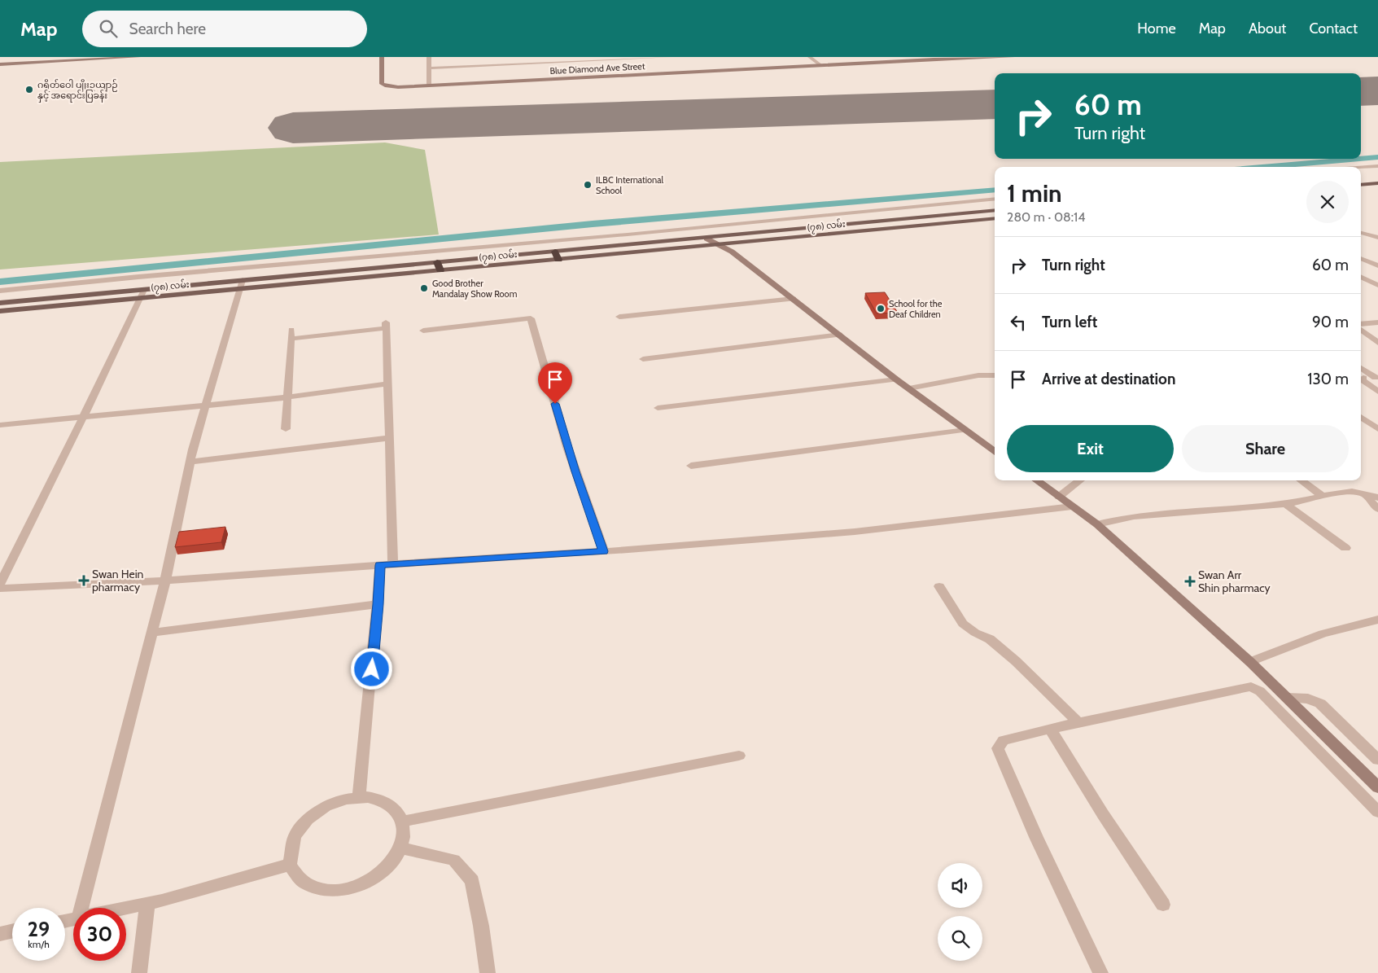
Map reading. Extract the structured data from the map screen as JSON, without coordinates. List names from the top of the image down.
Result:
{
  "streets": {
    "main road": ["(၇၈) လမ်း"],
    "street": ["Blue Diamond Ave Street"]
  },
  "places": {
    "other": [
      "ဂရိတ်ဝေါ ပျိုးဥယျာဉ် နှင့် အရောင်းပြခန်း",
      "ILBC International School",
      "Good Brother Mandalay Show Room",
      "School for the Deaf Children"
    ],
    "health": ["Swan Hein pharmacy", "Swan Arr Shin pharmacy"]
  },
  "page": {
    "header": "Map",
    "search": "Search here",
    "nav": [
      "Home",
      "Map",
      "About",
      "Contact"
    ],
    "turn": ["60 m", "Turn right"],
    "heading": ["1 min", "280 m · 08:14"],
    "list": [
      {
        "name": "Turn right",
        "value": "60 m"
      },
      {
        "name": "Turn left",
        "value": "90 m"
      },
      {
        "name": "Arrive at destination",
        "value": "130 m"
      }
    ],
    "buttons": ["Exit", "Share"],
    "speed": "29 km/h",
    "limit": "30"
  }
}
